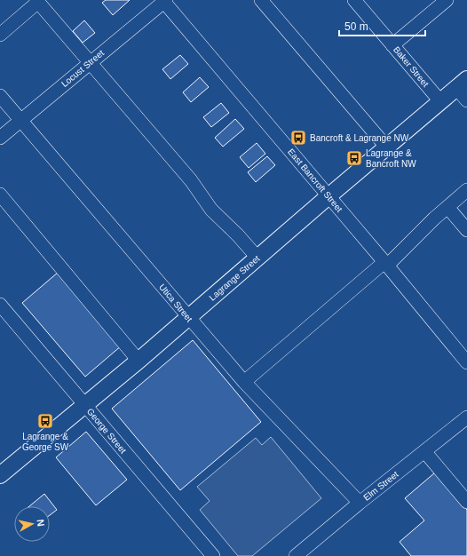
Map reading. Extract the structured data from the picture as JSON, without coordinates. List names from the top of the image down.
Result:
{
  "streets": {
    "main road": ["Lagrange Street"],
    "street": [
      "Baker Street",
      "Locust Street",
      "East Bancroft Street",
      "Utica Street",
      "George Street",
      "Elm Street"
    ]
  },
  "crossings": [
    ["Baker Street", "Lagrange Street"],
    ["Locust Street", "East Bancroft Street"],
    ["Locust Street", "Utica Street"],
    ["East Bancroft Street", "Lagrange Street"],
    ["Lagrange Street", "Utica Street"],
    ["Lagrange Street", "George Street"],
    ["Utica Street", "Elm Street"]
  ],
  "places": {
    "bus stop": ["Bancroft & Lagrange NW", "Lagrange & Bancroft NW", "Lagrange & George SW"]
  },
  "scale_bar": "50 m",
  "north": "right"
}
